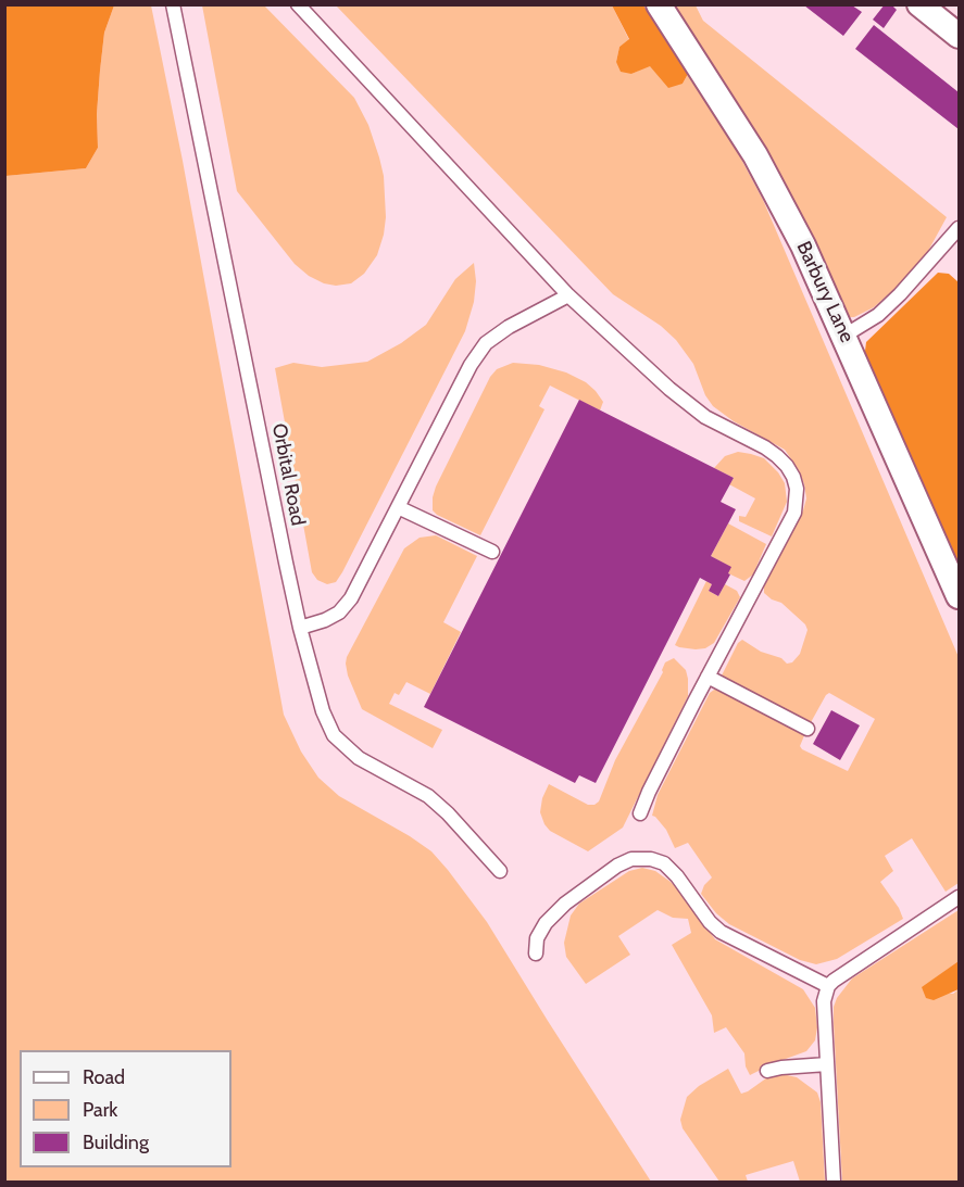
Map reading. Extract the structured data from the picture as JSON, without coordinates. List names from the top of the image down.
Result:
{
  "streets": {
    "street": ["Barbury Lane"],
    "lane": ["Orbital Road"]
  },
  "legend": ["Road", "Park", "Building"]
}
